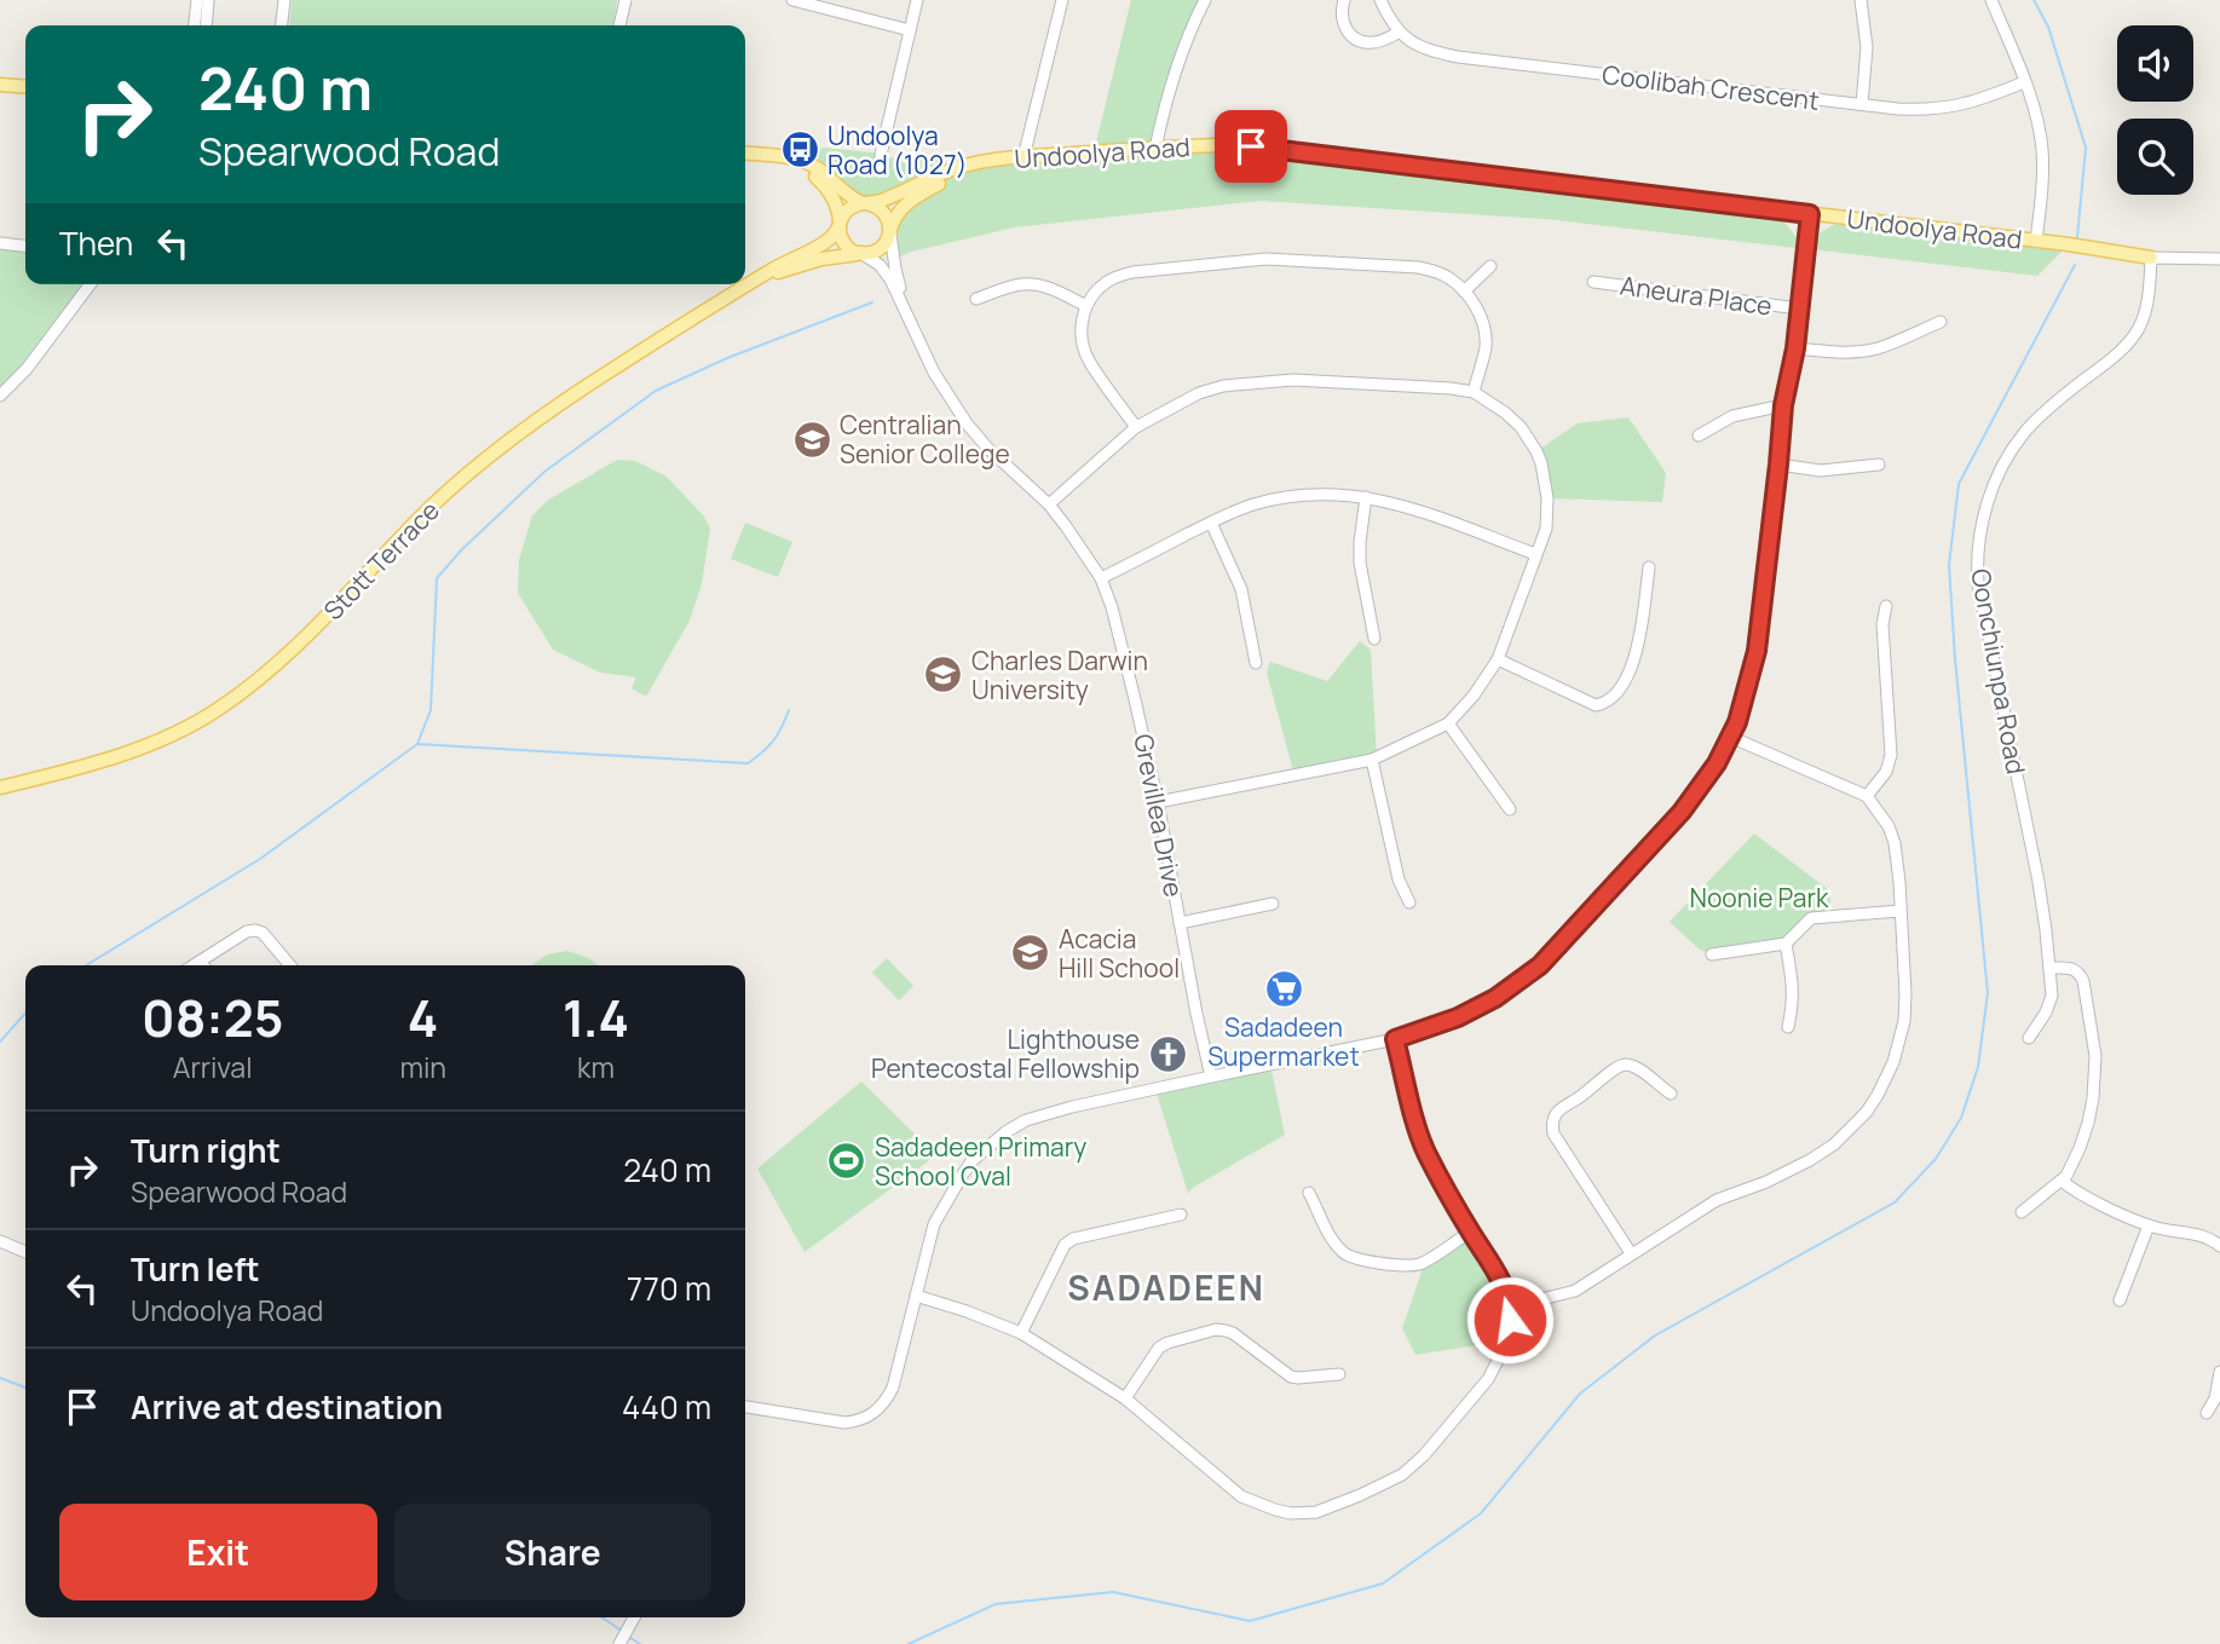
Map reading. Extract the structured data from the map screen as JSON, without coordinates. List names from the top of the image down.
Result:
{
  "streets": {
    "main road": ["Undoolya Road", "Stott Terrace"],
    "street": [
      "Coolibah Crescent",
      "Aneura Place",
      "Oonchiunpa Road",
      "Grevillea Drive"
    ]
  },
  "crossings": [
    ["Undoolya Road", "Stott Terrace"],
    ["Undoolya Road", "Oonchiunpa Road"],
    ["Undoolya Road", "Grevillea Drive"],
    ["Stott Terrace", "Grevillea Drive"]
  ],
  "districts": ["SADADEEN"],
  "parks": ["Noonie Park"],
  "places": {
    "bus stop": ["Undoolya Road (1027)"],
    "school or university": ["Centralian Senior College", "Charles Darwin University", "Acacia Hill School"],
    "supermarket": ["Sadadeen Supermarket"],
    "church": ["Lighthouse Pentecostal Fellowship"],
    "sports": ["Sadadeen Primary School Oval"]
  },
  "page": {
    "turn": ["240 m", "Spearwood Road"],
    "then": "Then",
    "eta": [
      "08:25",
      "Arrival",
      "4",
      "min",
      "1.4",
      "km"
    ],
    "list": [
      {
        "name": "Turn right",
        "note": "Spearwood Road",
        "value": "240 m"
      },
      {
        "name": "Turn left",
        "note": "Undoolya Road",
        "value": "770 m"
      },
      {
        "name": "Arrive at destination",
        "value": "440 m"
      }
    ],
    "buttons": ["Exit", "Share"]
  }
}
